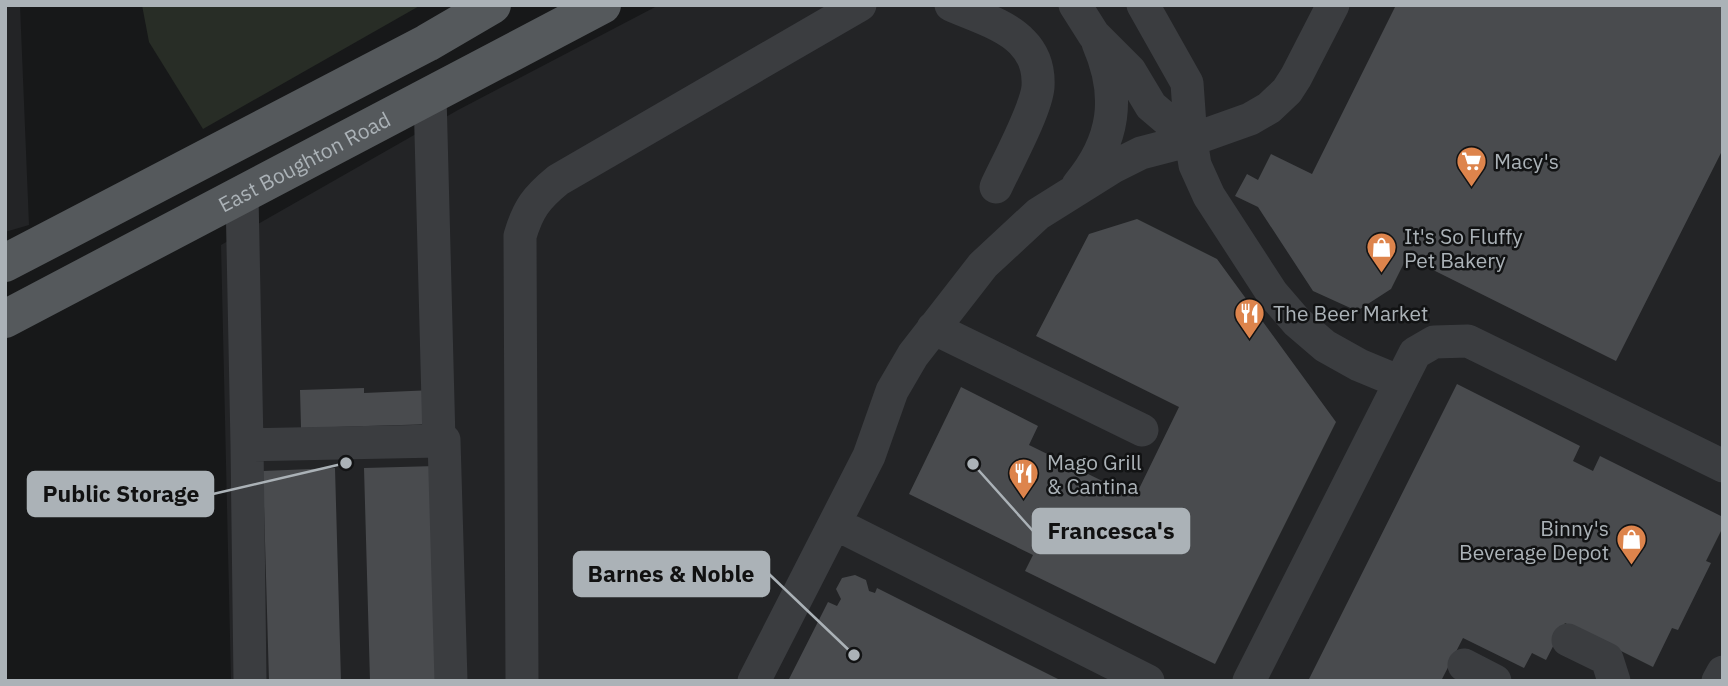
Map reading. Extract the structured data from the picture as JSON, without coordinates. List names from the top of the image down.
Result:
{
  "streets": {
    "main road": ["East Boughton Road"]
  },
  "places": {
    "supermarket": ["Macy's"],
    "shop": ["It's So Fluffy Pet Bakery", "Binny's Beverage Depot"],
    "restaurant": ["The Beer Market", "Mago Grill & Cantina"],
    "other": ["Public Storage", "Francesca's", "Barnes & Noble"]
  }
}
